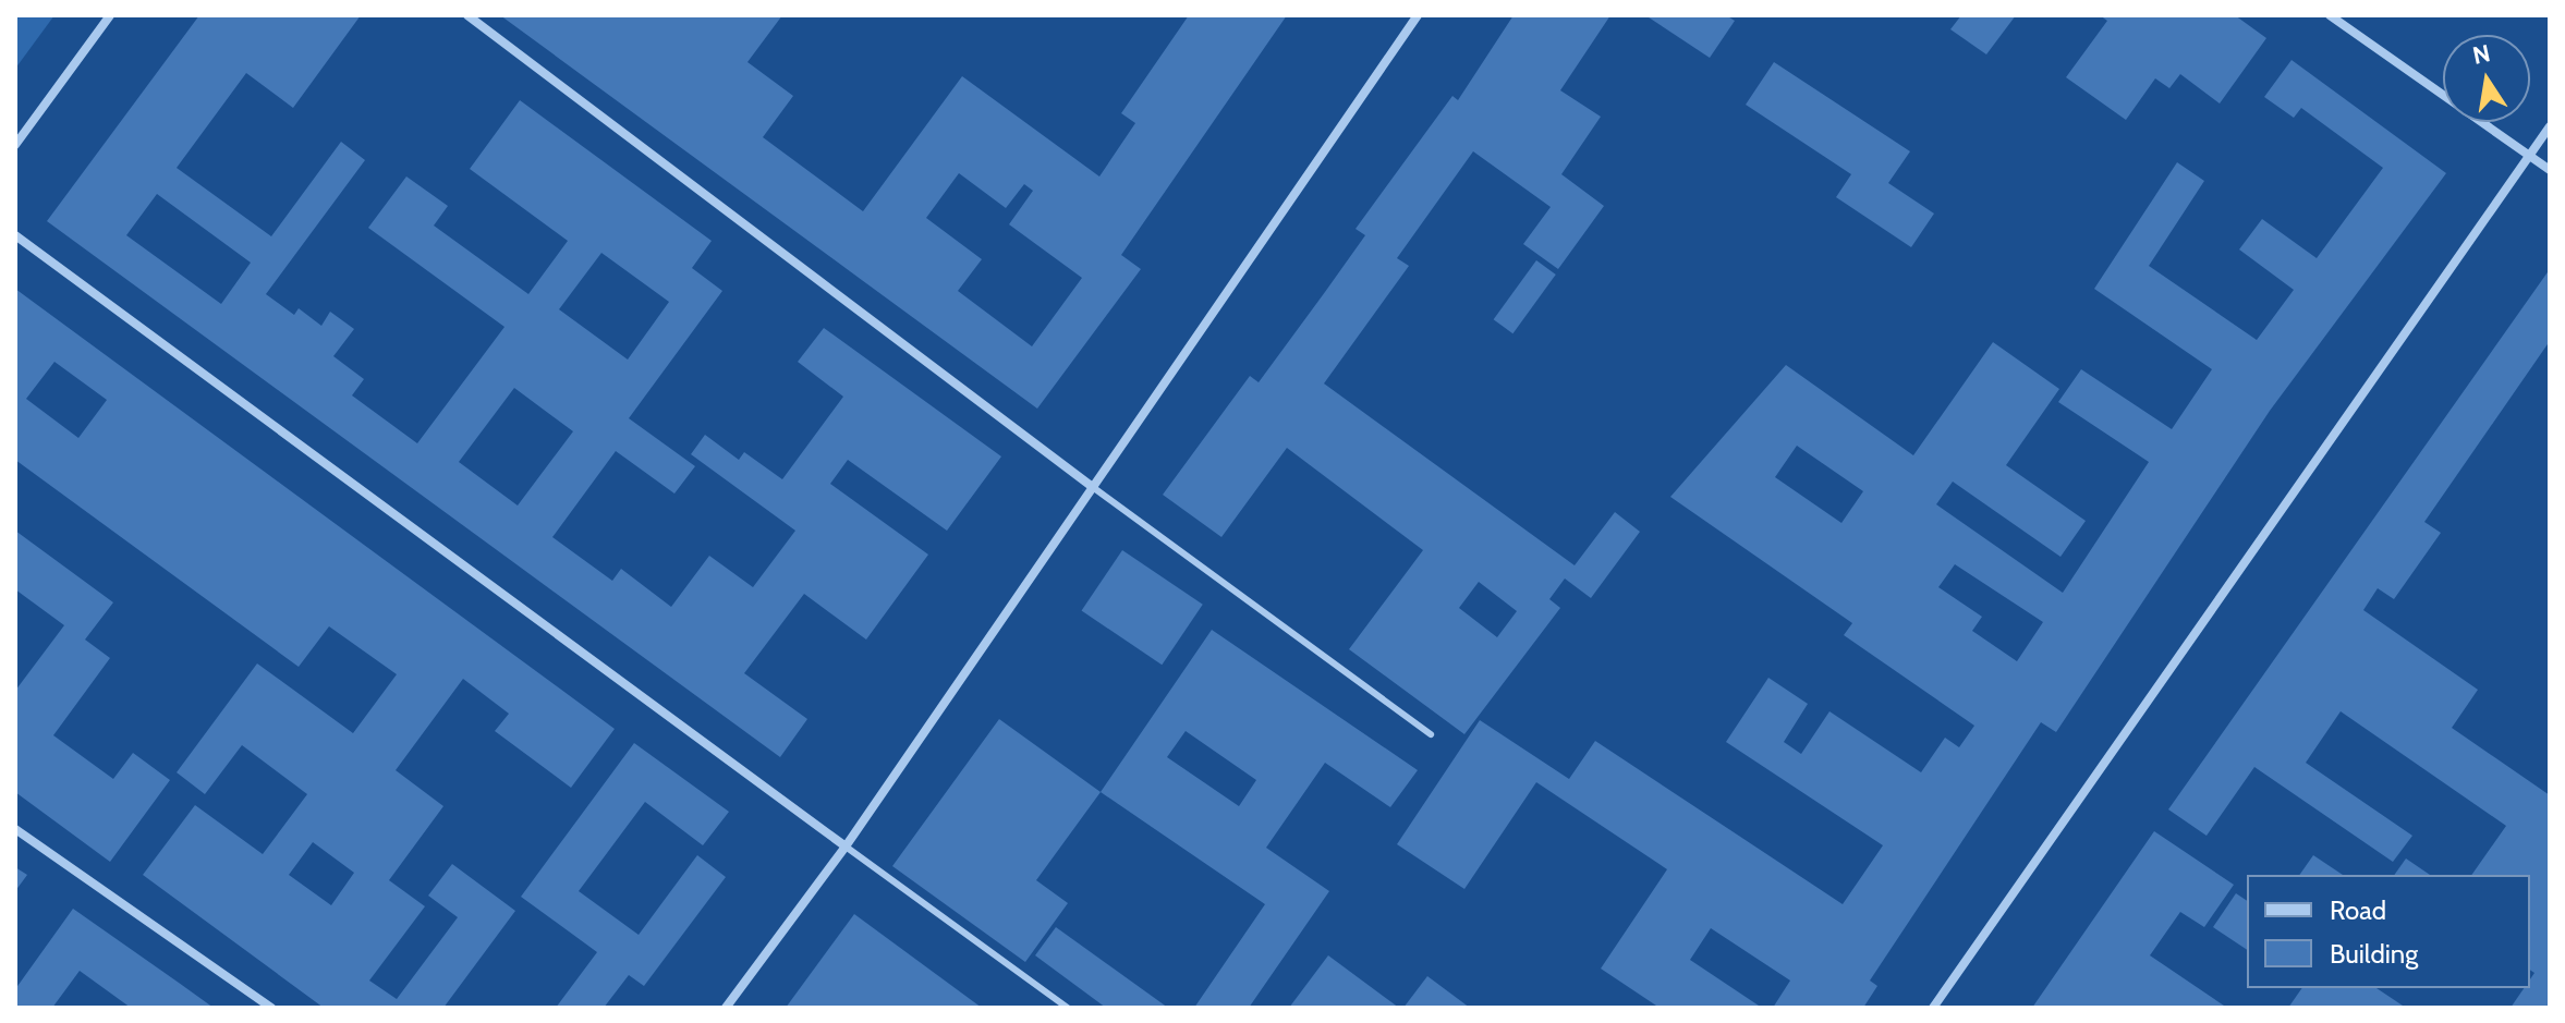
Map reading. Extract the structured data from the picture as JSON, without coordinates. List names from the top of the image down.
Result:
{
  "legend": ["Road", "Building"],
  "north": "top"
}
